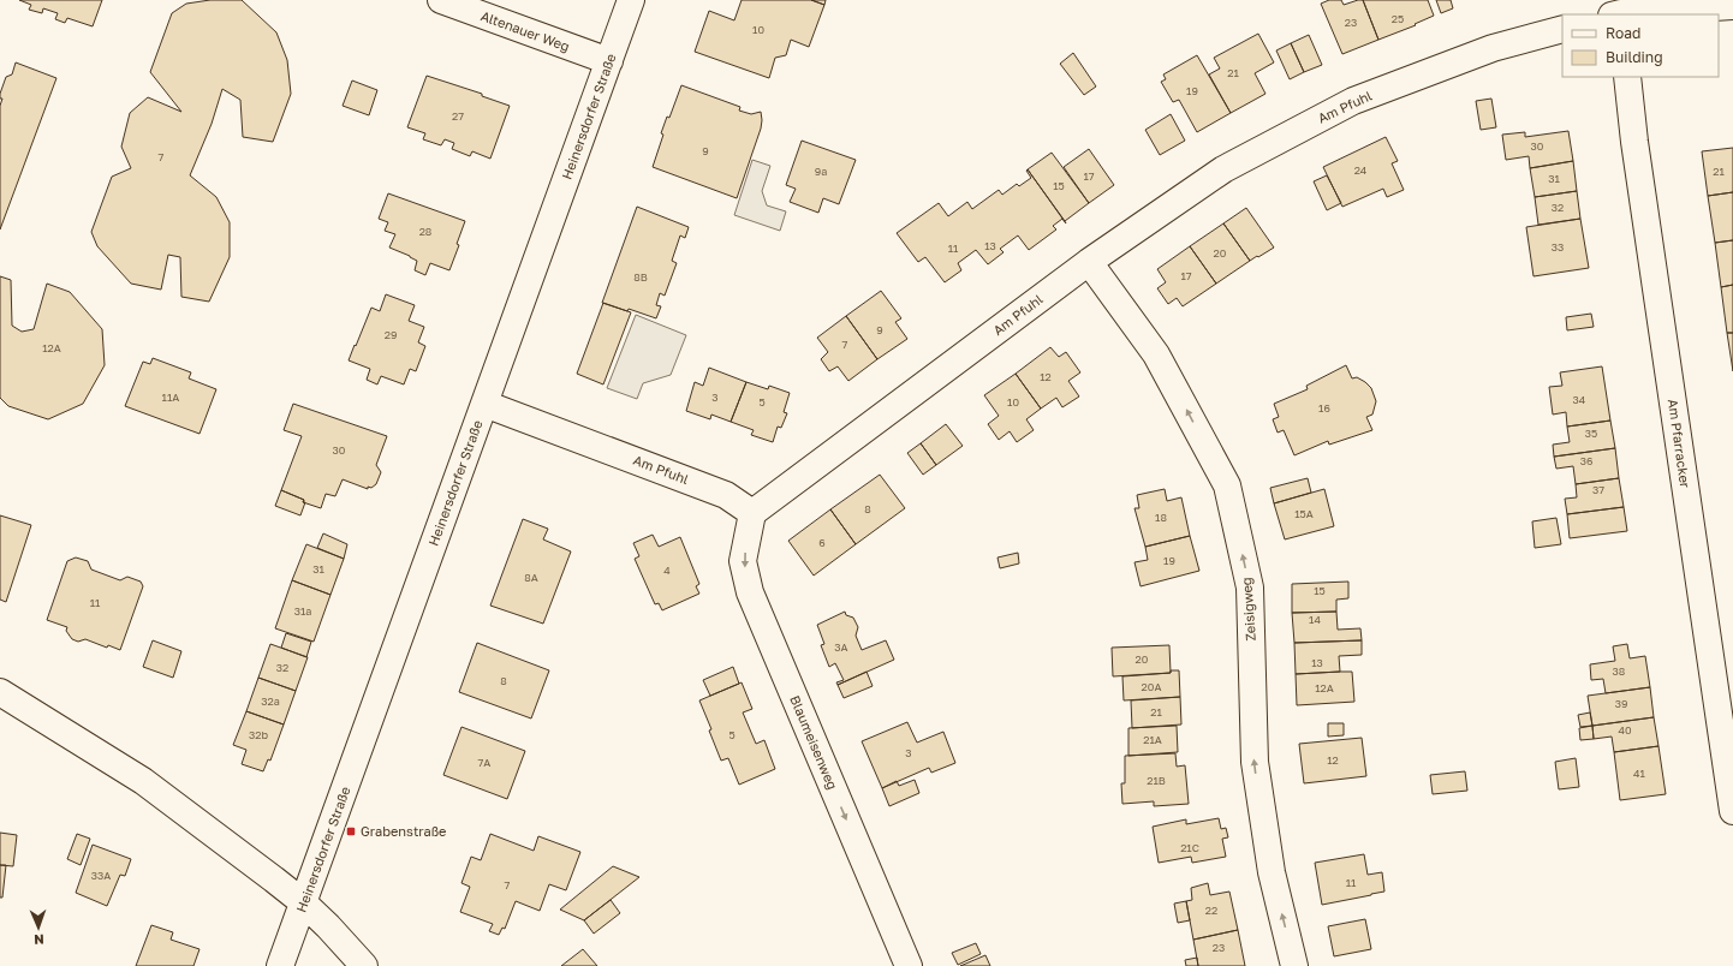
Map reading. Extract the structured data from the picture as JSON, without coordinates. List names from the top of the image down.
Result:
{
  "streets": {
    "street": [
      "Altenauer Weg",
      "Am Pfuhl",
      "Heinersdorfer Straße",
      "Am Pfarracker",
      "Zeisigweg",
      "Blaumeisenweg"
    ]
  },
  "crossings": [
    ["Altenauer Weg", "Heinersdorfer Straße"],
    ["Am Pfuhl", "Heinersdorfer Straße"],
    ["Am Pfuhl", "Zeisigweg"],
    ["Am Pfuhl", "Blaumeisenweg"]
  ],
  "one_way": ["Zeisigweg", "Blaumeisenweg"],
  "places": {
    "transit": ["Grabenstraße"]
  },
  "house_numbers": [
    "25",
    "23",
    "10",
    "21",
    "19",
    "27",
    "30",
    "9",
    "7",
    "24",
    "9a",
    "21",
    "17",
    "31",
    "15",
    "32",
    "28",
    "13",
    "33",
    "11",
    "20",
    "17",
    "8B",
    "9",
    "29",
    "7",
    "12A",
    "12",
    "11A",
    "3",
    "34",
    "5",
    "10",
    "16",
    "35",
    "30",
    "36",
    "37",
    "8",
    "15A",
    "18",
    "6",
    "19",
    "31",
    "4",
    "8A",
    "15",
    "11",
    "31a",
    "14",
    "3A",
    "20",
    "13",
    "32",
    "38",
    "8",
    "20A",
    "12A",
    "32a",
    "39",
    "21",
    "40",
    "32b",
    "5",
    "21A",
    "3",
    "12",
    "7A",
    "41",
    "21B",
    "21C",
    "33A",
    "11",
    "7",
    "22",
    "23"
  ],
  "legend": ["Road", "Building"],
  "north": "bottom"
}
